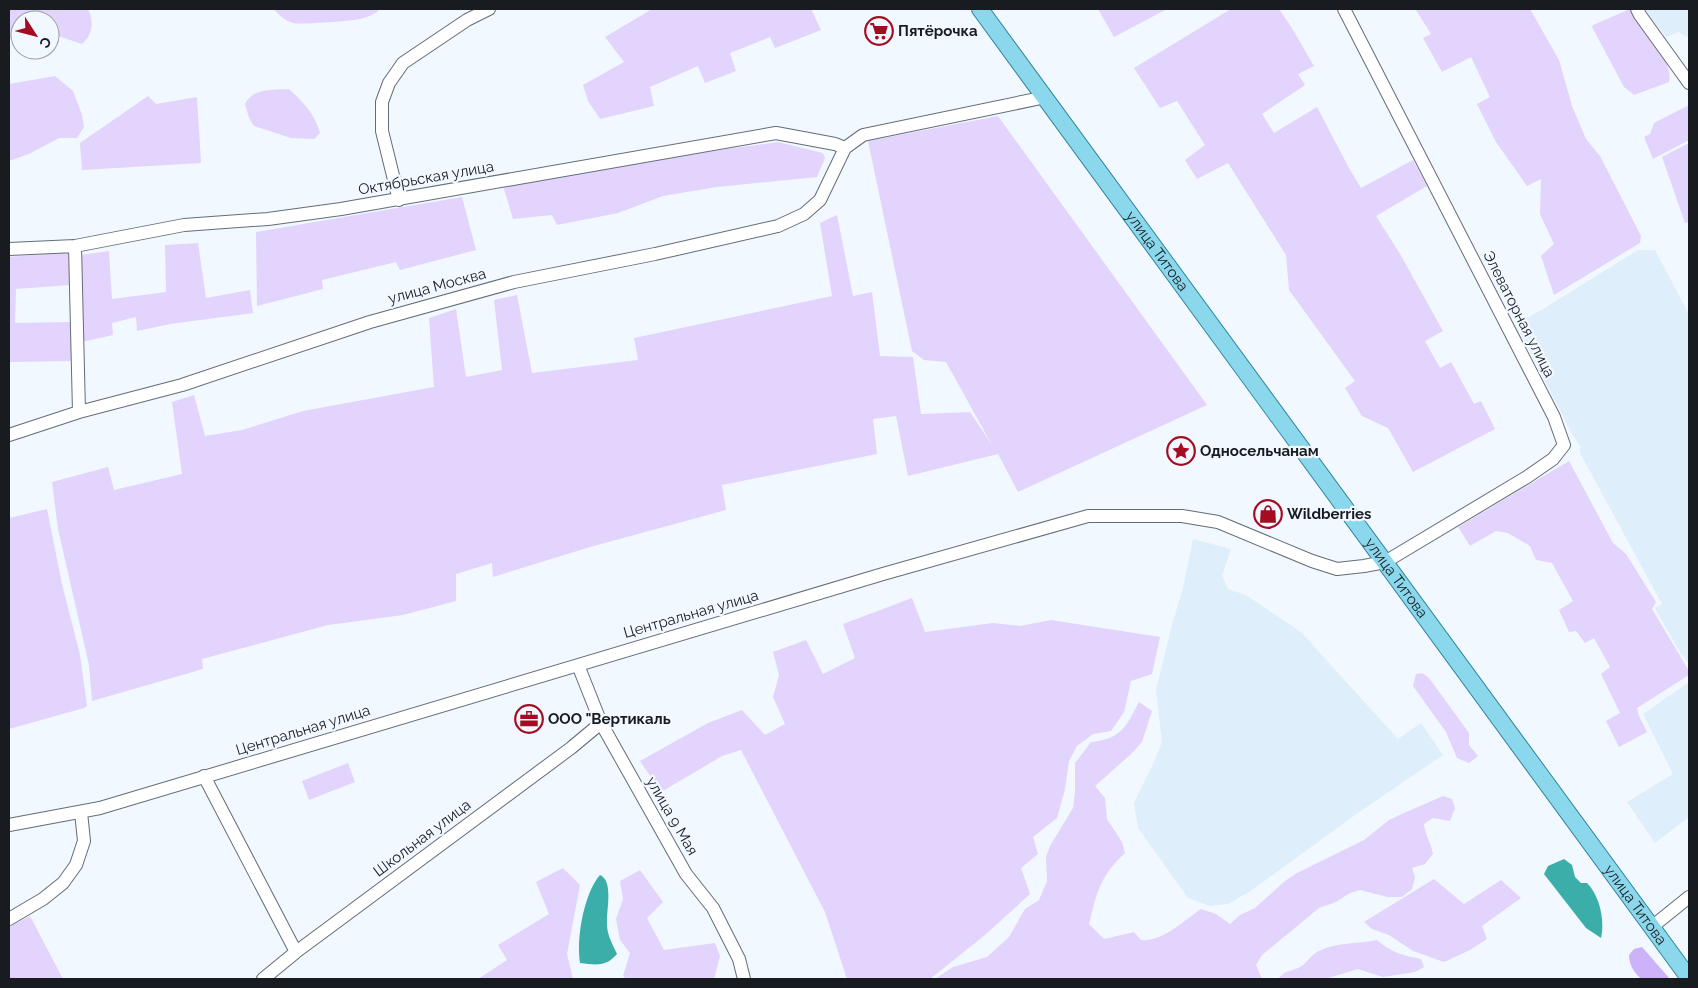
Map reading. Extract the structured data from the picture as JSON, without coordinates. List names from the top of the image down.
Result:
{
  "streets": {
    "main road": ["улица Титова"],
    "street": [
      "Октябрьская улица",
      "улица Москва",
      "Элеваторная улица",
      "Центральная улица",
      "улица 9 Мая",
      "Школьная улица"
    ]
  },
  "crossings": [
    ["Октябрьская улица", "улица Москва"],
    ["улица Титова", "Элеваторная улица"],
    ["улица Титова", "Центральная улица"],
    ["Элеваторная улица", "Центральная улица"],
    ["Центральная улица", "улица 9 Мая"],
    ["улица 9 Мая", "Школьная улица"]
  ],
  "places": {
    "supermarket": ["Пятёрочка"],
    "place": ["Односельчанам"],
    "shop": ["Wildberries"],
    "office": ["ООО \"Вертикаль"]
  },
  "north": "bottom right"
}
